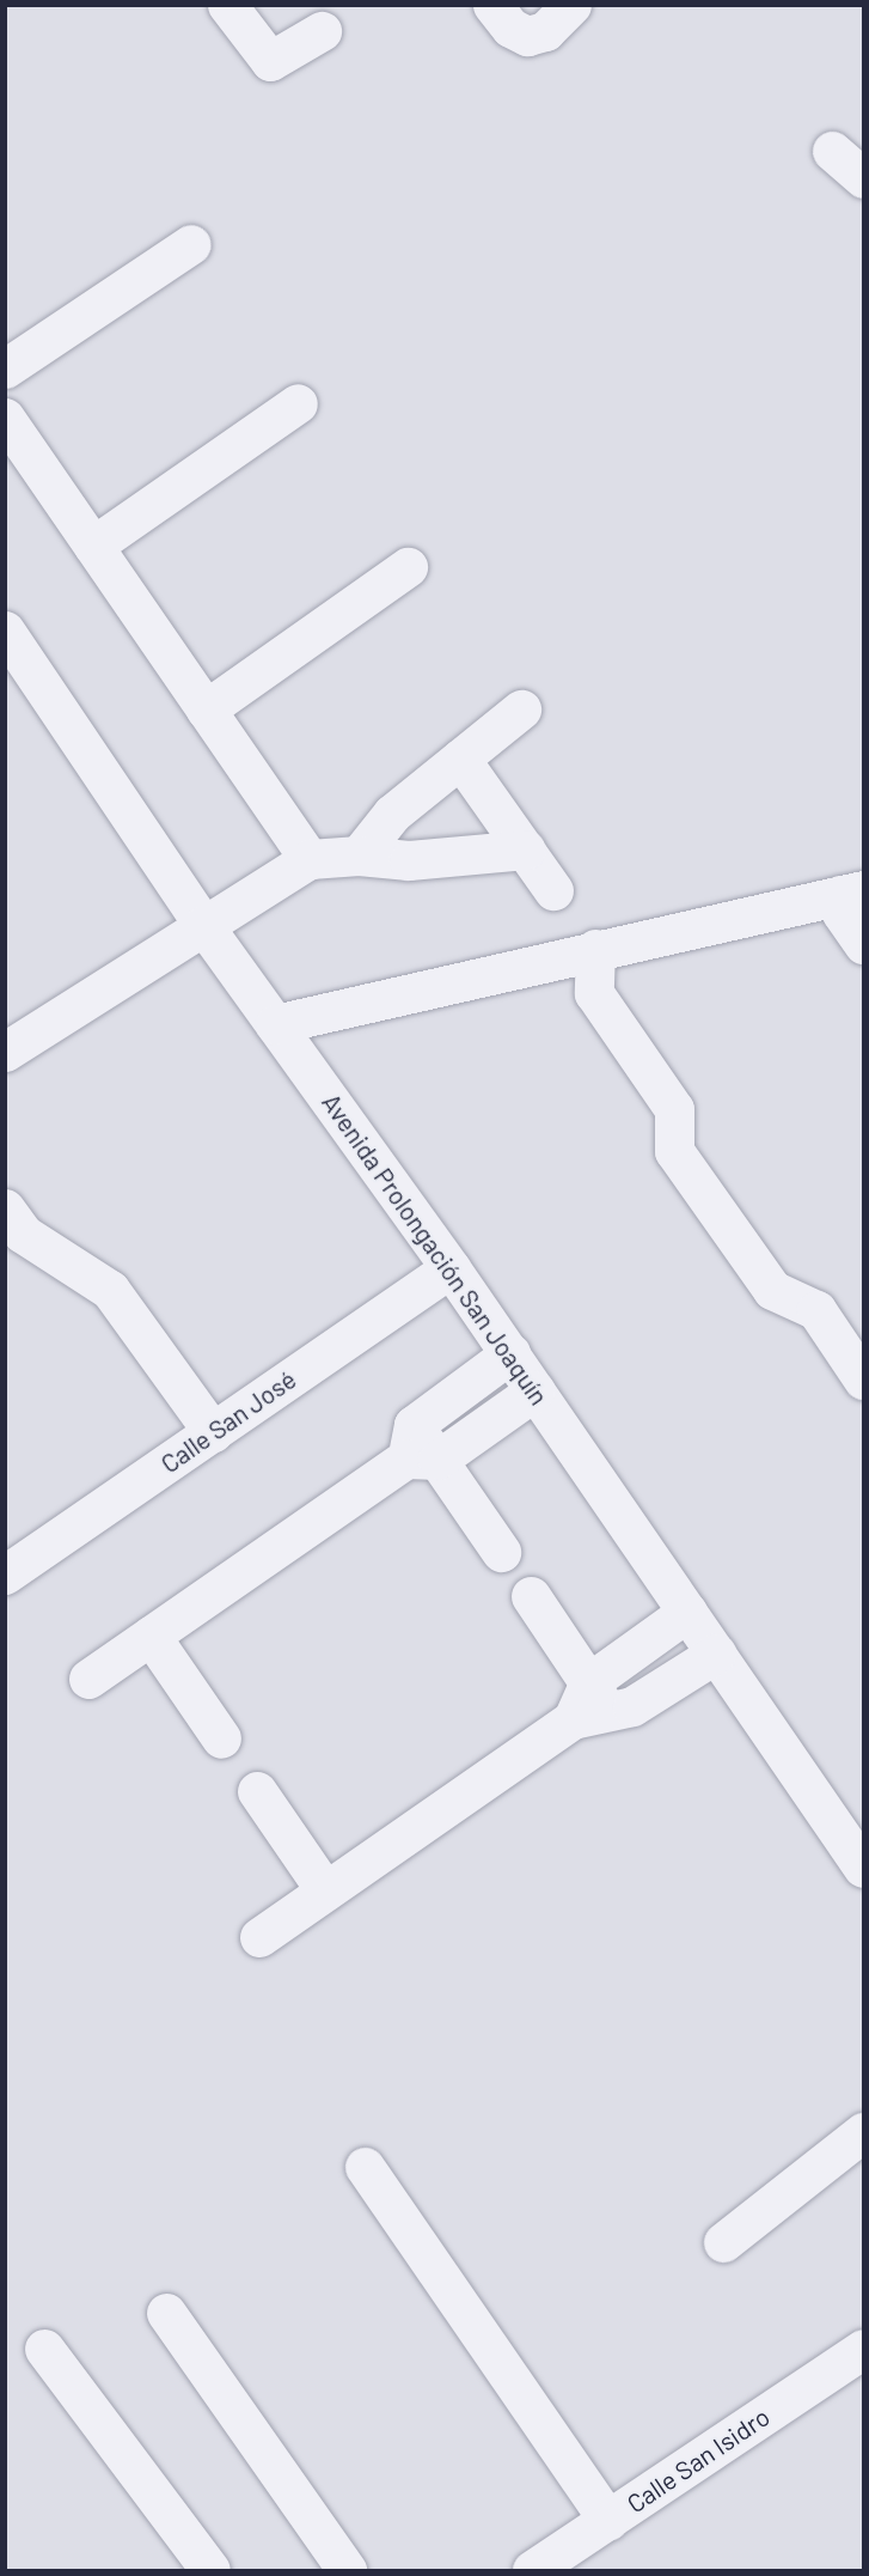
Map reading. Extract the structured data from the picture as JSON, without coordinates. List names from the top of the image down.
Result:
{
  "streets": {
    "street": ["Avenida Prolongación San Joaquín", "Calle San José", "Calle San Isidro"]
  },
  "crossings": [
    ["Avenida Prolongación San Joaquín", "Calle San José"]
  ]
}
